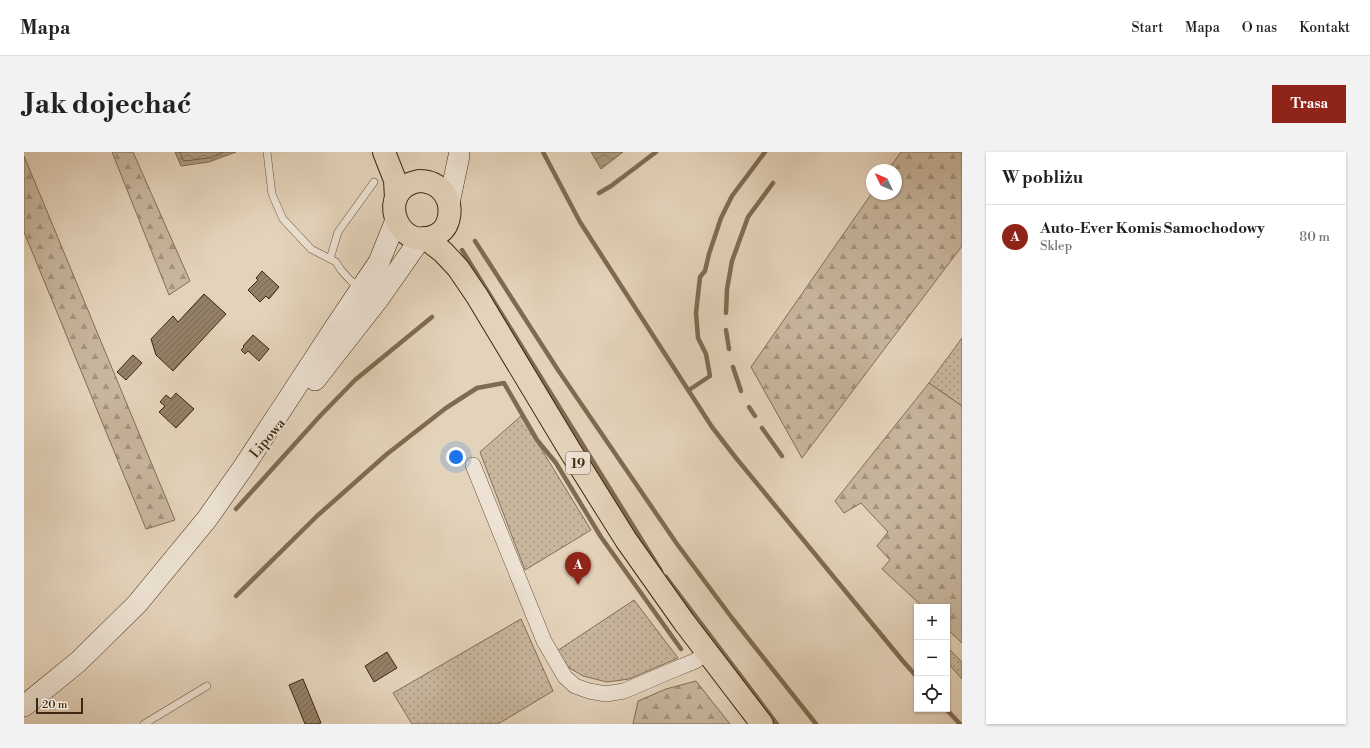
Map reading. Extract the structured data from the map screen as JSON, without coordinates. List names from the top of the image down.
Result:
{
  "streets": {
    "highway": ["Lipowa", "19"]
  },
  "crossings": [
    ["Lipowa", "19"]
  ],
  "scale_bar": "20 m",
  "north": "top left",
  "page": {
    "header": "Mapa",
    "nav": [
      "Start",
      "Mapa",
      "O nas",
      "Kontakt"
    ],
    "buttons": "Trasa",
    "title": "Jak dojechać",
    "heading": "W pobliżu",
    "list": [
      {
        "mark": "A",
        "name": "Auto-Ever Komis Samochodowy",
        "note": "Sklep",
        "value": "80 m"
      }
    ],
    "pins": "A",
    "map_buttons": ["+", "−"],
    "scale": "20 m"
  }
}
